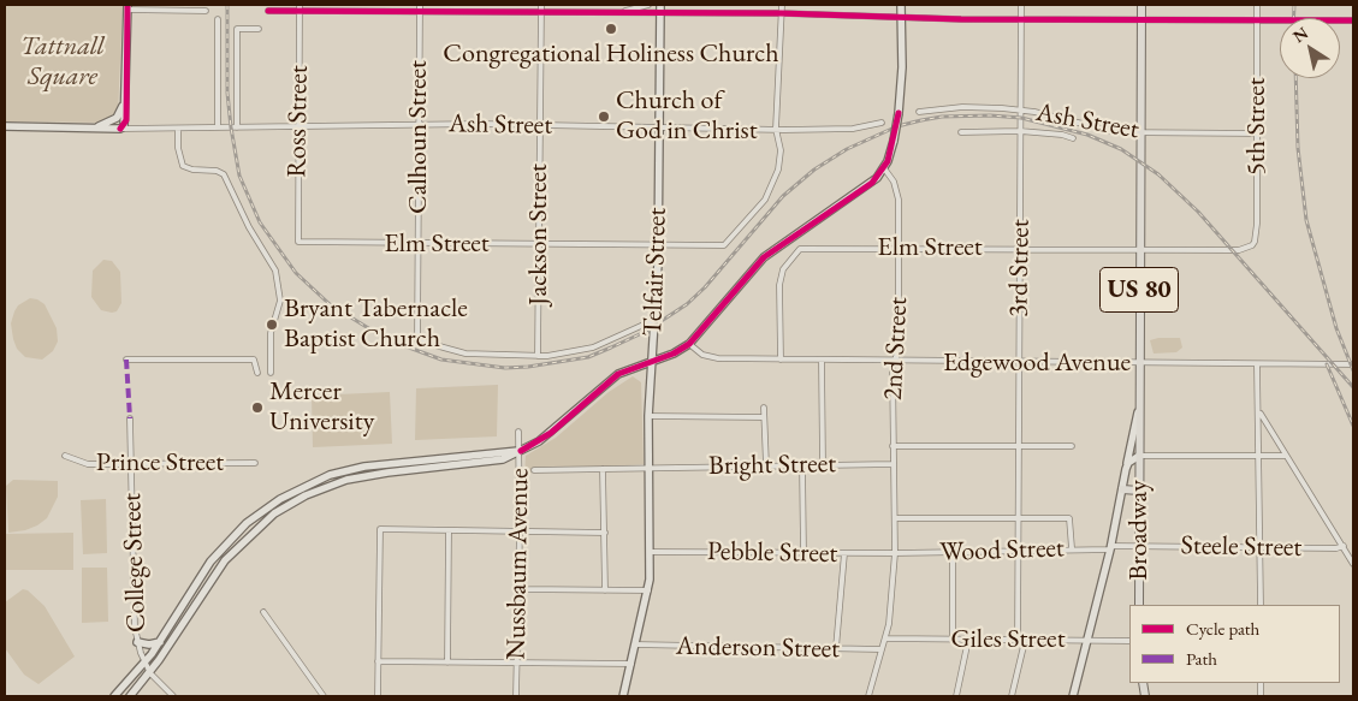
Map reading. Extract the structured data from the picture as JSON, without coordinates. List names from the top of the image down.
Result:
{
  "streets": {
    "main road": ["US 80", "Broadway"],
    "street": [
      "Ross Street",
      "Ash Street",
      "5th Street",
      "Calhoun Street",
      "Jackson Street",
      "Elm Street",
      "3rd Street",
      "Telfair Street",
      "2nd Street",
      "Edgewood Avenue",
      "Prince Street",
      "Bright Street",
      "Steele Street",
      "Wood Street",
      "Pebble Street",
      "College Street",
      "Nussbaum Avenue",
      "Giles Street",
      "Anderson Street"
    ]
  },
  "crossings": [
    ["Ross Street", "Ash Street"],
    ["Ross Street", "Elm Street"],
    ["Ash Street", "5th Street"],
    ["Ash Street", "Calhoun Street"],
    ["Ash Street", "Jackson Street"],
    ["Ash Street", "Elm Street"],
    ["Ash Street", "3rd Street"],
    ["Ash Street", "Telfair Street"],
    ["Ash Street", "US 80"],
    ["5th Street", "Elm Street"],
    ["Calhoun Street", "Jackson Street"],
    ["Calhoun Street", "Elm Street"],
    ["Jackson Street", "Elm Street"],
    ["Elm Street", "3rd Street"],
    ["Elm Street", "Telfair Street"],
    ["Elm Street", "US 80"],
    ["Elm Street", "2nd Street"],
    ["Elm Street", "Edgewood Avenue"],
    ["3rd Street", "Edgewood Avenue"],
    ["3rd Street", "Wood Street"],
    ["3rd Street", "Giles Street"],
    ["Telfair Street", "Bright Street"],
    ["Telfair Street", "Pebble Street"],
    ["Telfair Street", "Anderson Street"],
    ["US 80", "Edgewood Avenue"],
    ["US 80", "Broadway"],
    ["2nd Street", "Edgewood Avenue"],
    ["2nd Street", "Bright Street"],
    ["2nd Street", "Wood Street"],
    ["2nd Street", "Pebble Street"],
    ["2nd Street", "Giles Street"],
    ["2nd Street", "Anderson Street"],
    ["Prince Street", "College Street"],
    ["Broadway", "Steele Street"],
    ["Broadway", "Wood Street"],
    ["Steele Street", "Wood Street"],
    ["Wood Street", "Pebble Street"]
  ],
  "parks": ["Tattnall Square"],
  "places": [
    "Congregational Holiness Church",
    "Church of God in Christ",
    "Bryant Tabernacle Baptist Church",
    "Mercer University"
  ],
  "legend": ["Cycle path", "Path"],
  "north": "top left"
}
